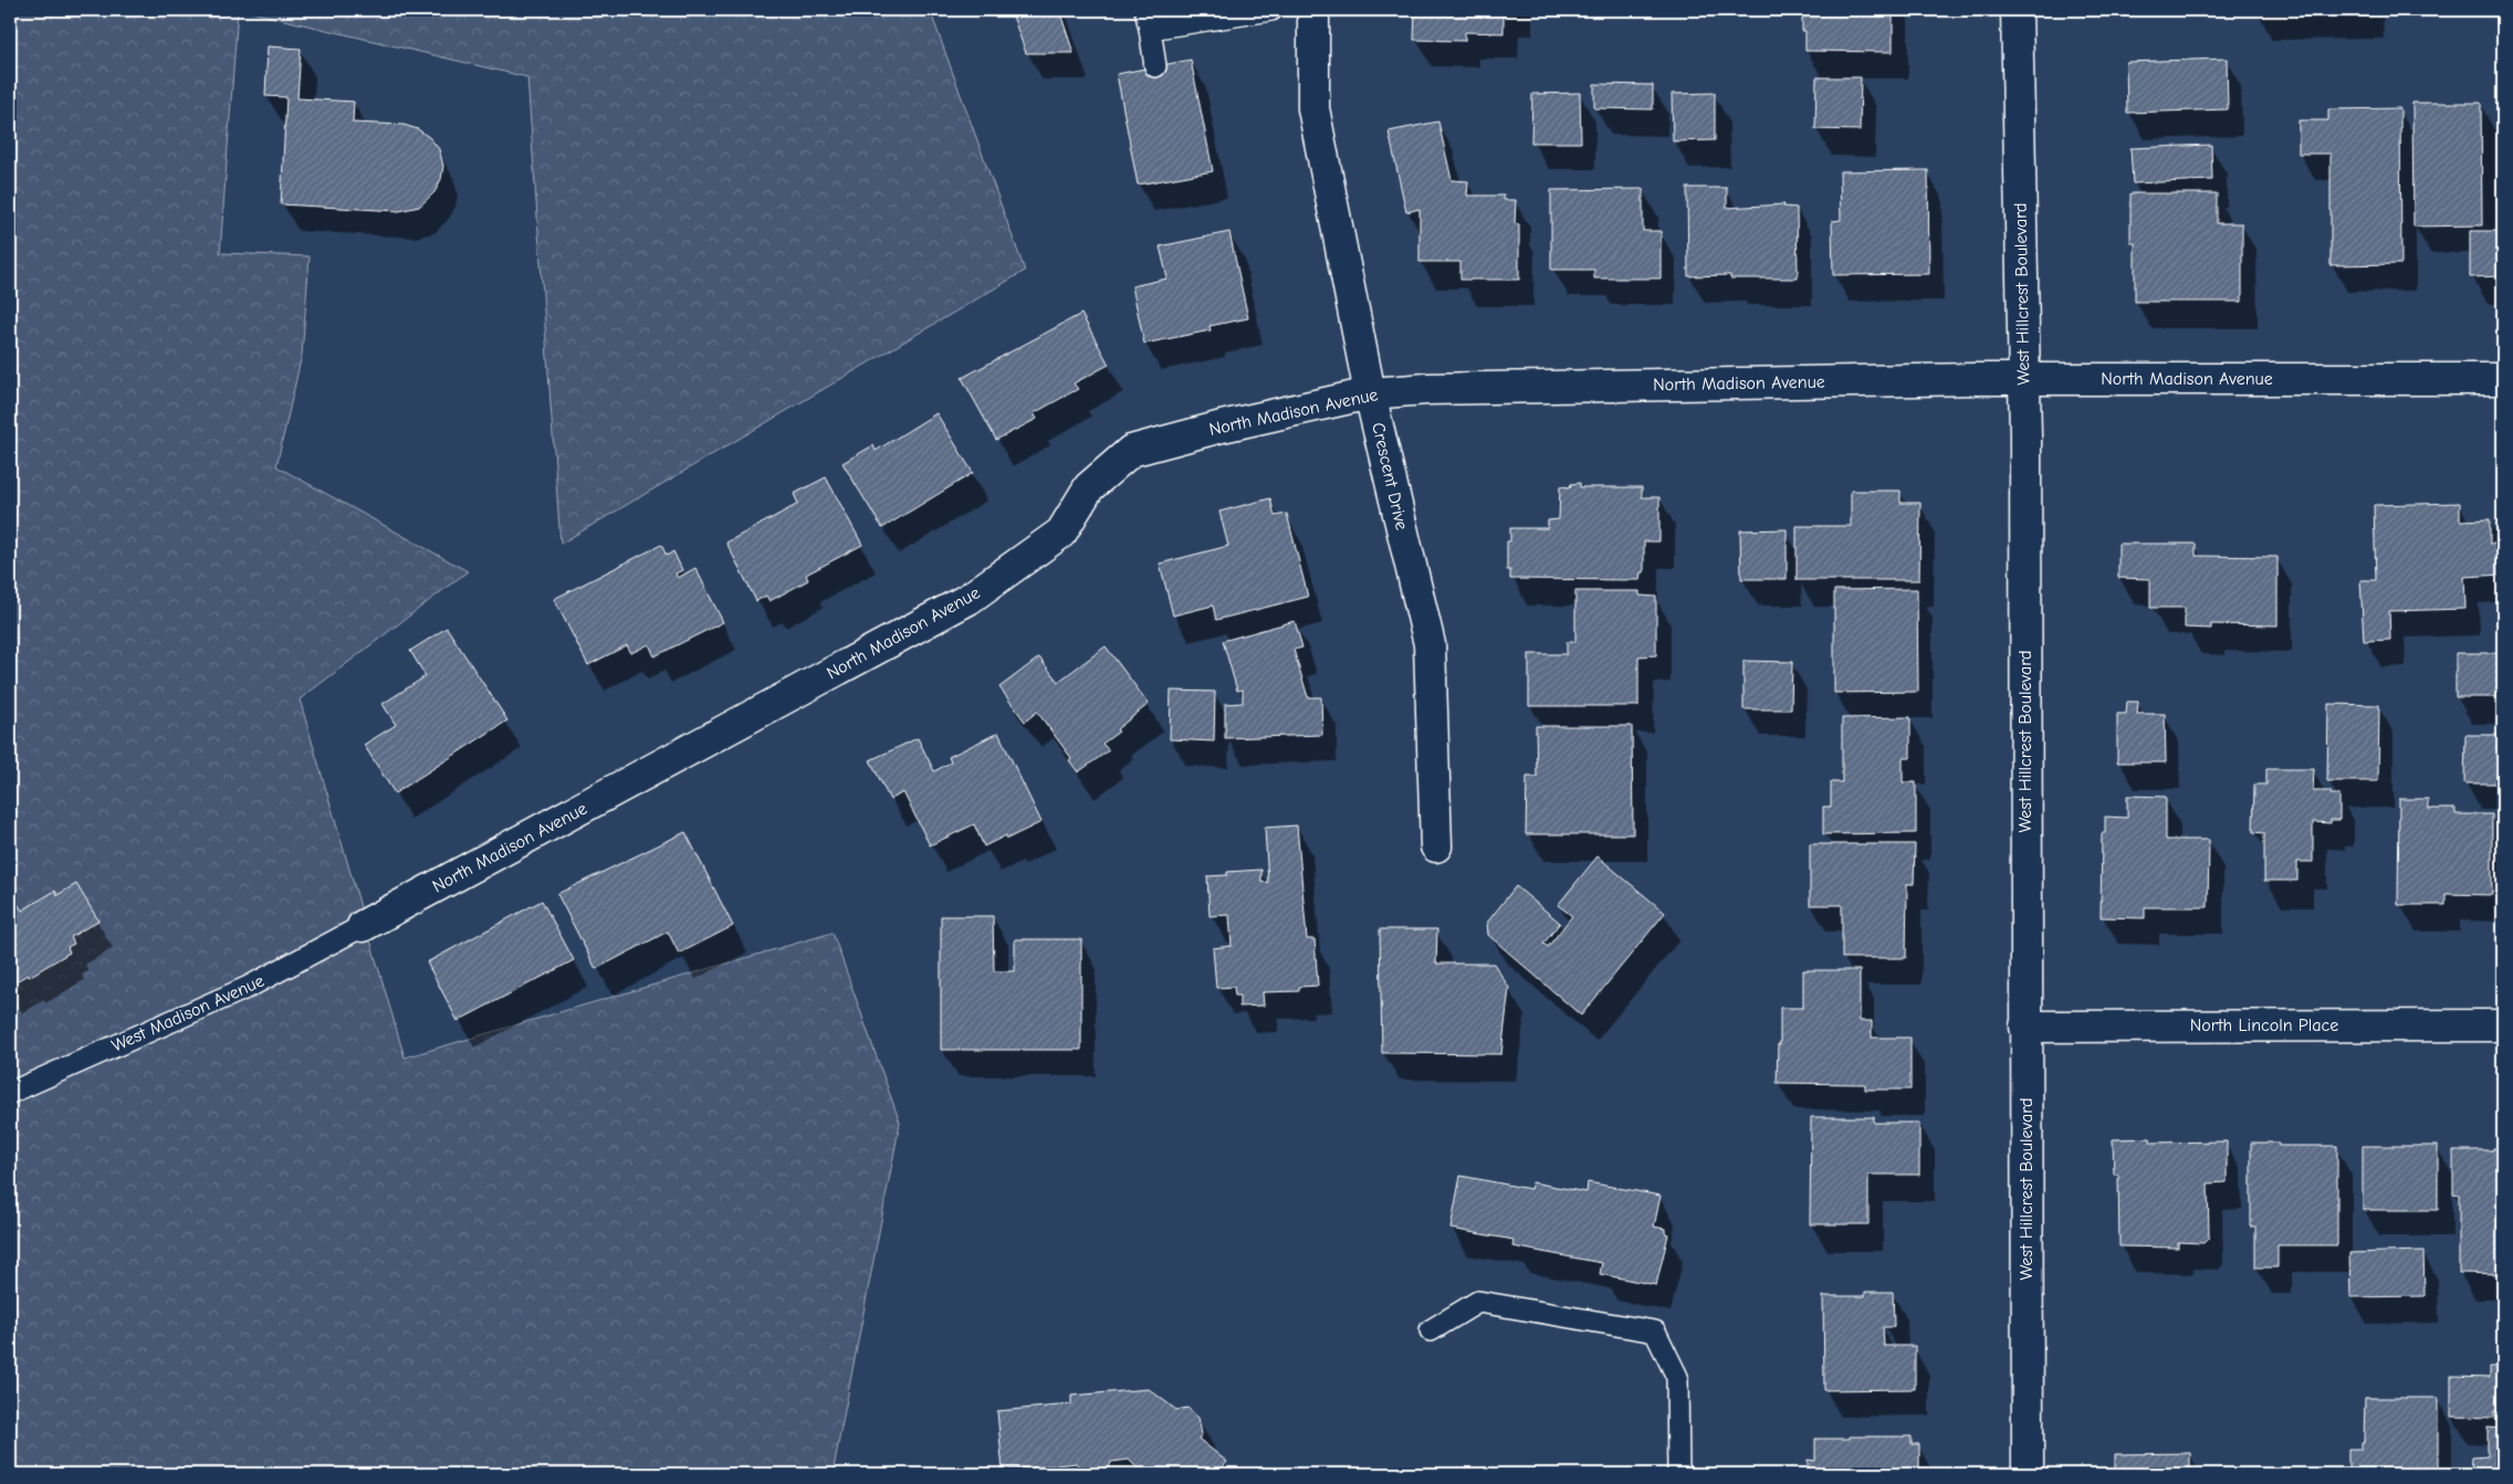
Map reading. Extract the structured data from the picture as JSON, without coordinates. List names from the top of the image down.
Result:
{
  "streets": {
    "street": [
      "West Hillcrest Boulevard",
      "North Madison Avenue",
      "Crescent Drive",
      "North Lincoln Place"
    ],
    "lane": ["West Madison Avenue"]
  },
  "crossings": [
    ["West Hillcrest Boulevard", "North Madison Avenue"],
    ["West Hillcrest Boulevard", "North Lincoln Place"],
    ["North Madison Avenue", "Crescent Drive"],
    ["North Madison Avenue", "West Madison Avenue"]
  ]
}
